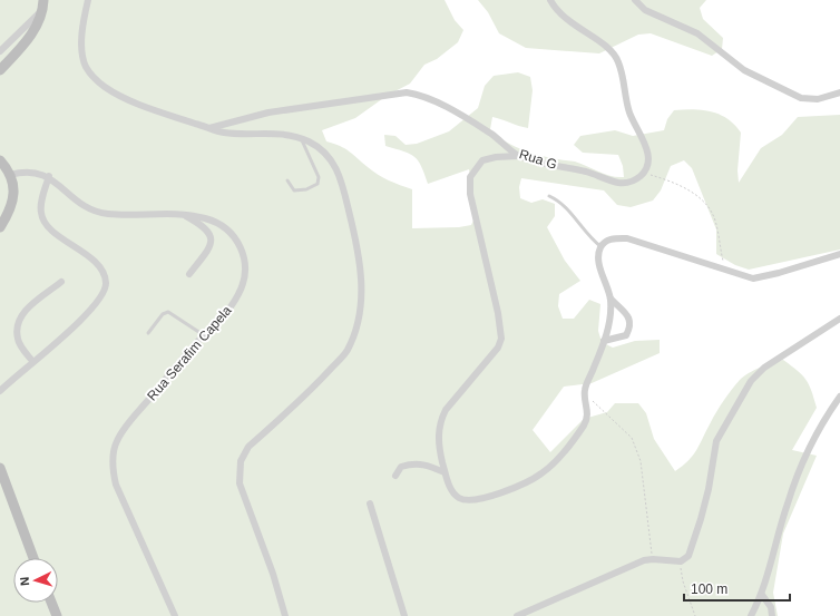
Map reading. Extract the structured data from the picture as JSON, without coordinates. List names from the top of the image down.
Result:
{
  "streets": {
    "street": ["Rua G", "Rua Serafim Capela"]
  },
  "scale_bar": "100 m",
  "north": "left"
}
